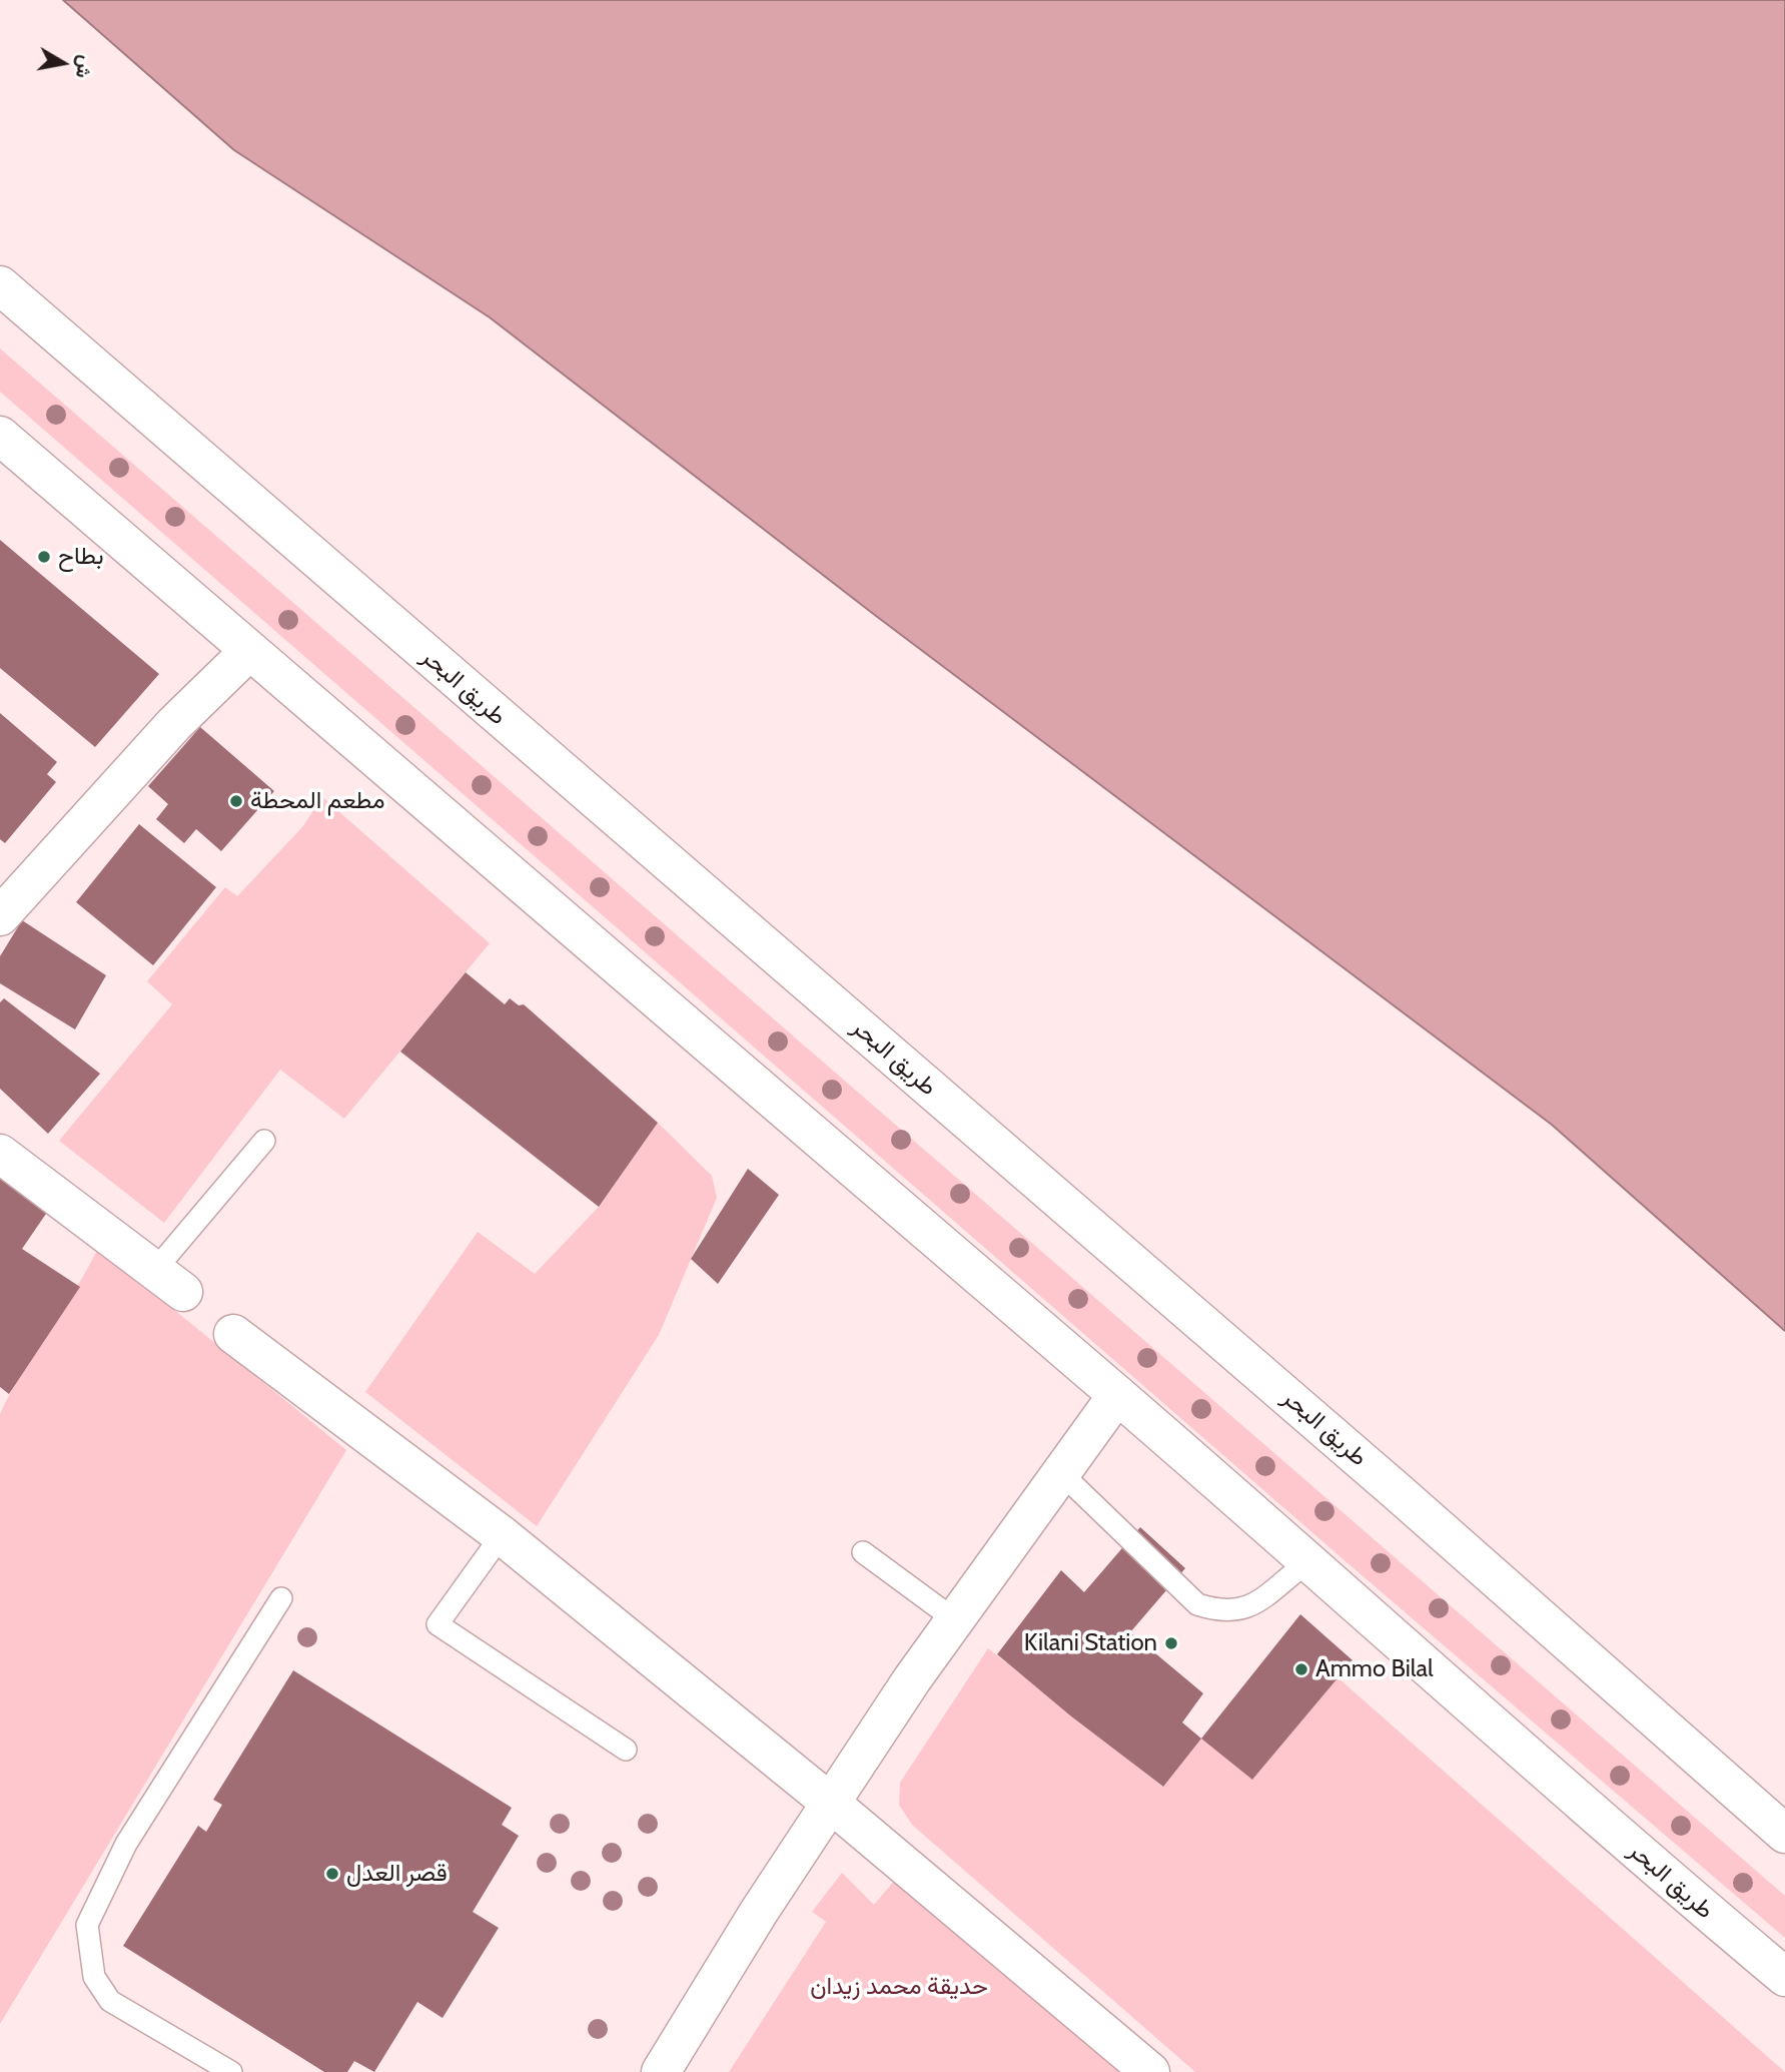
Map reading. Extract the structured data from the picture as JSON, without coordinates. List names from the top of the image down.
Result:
{
  "streets": {
    "main road": ["طريق البحر"]
  },
  "parks": ["حديقة محمد زيدان"],
  "places": [
    "بطاح",
    "مطعم المحطة",
    "Kilani Station",
    "Ammo Bilal",
    "قصر العدل"
  ],
  "north": "right"
}
